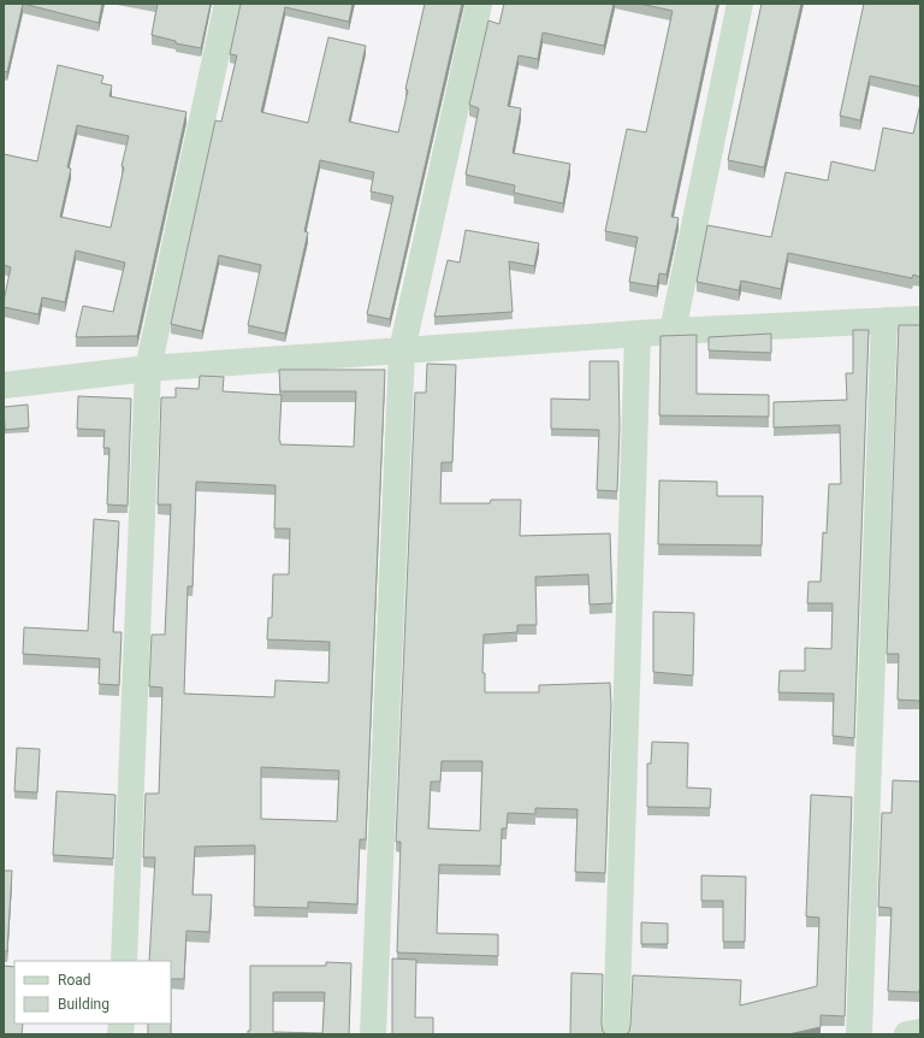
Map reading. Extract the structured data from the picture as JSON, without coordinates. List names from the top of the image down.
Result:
{
  "legend": ["Road", "Building"]
}
